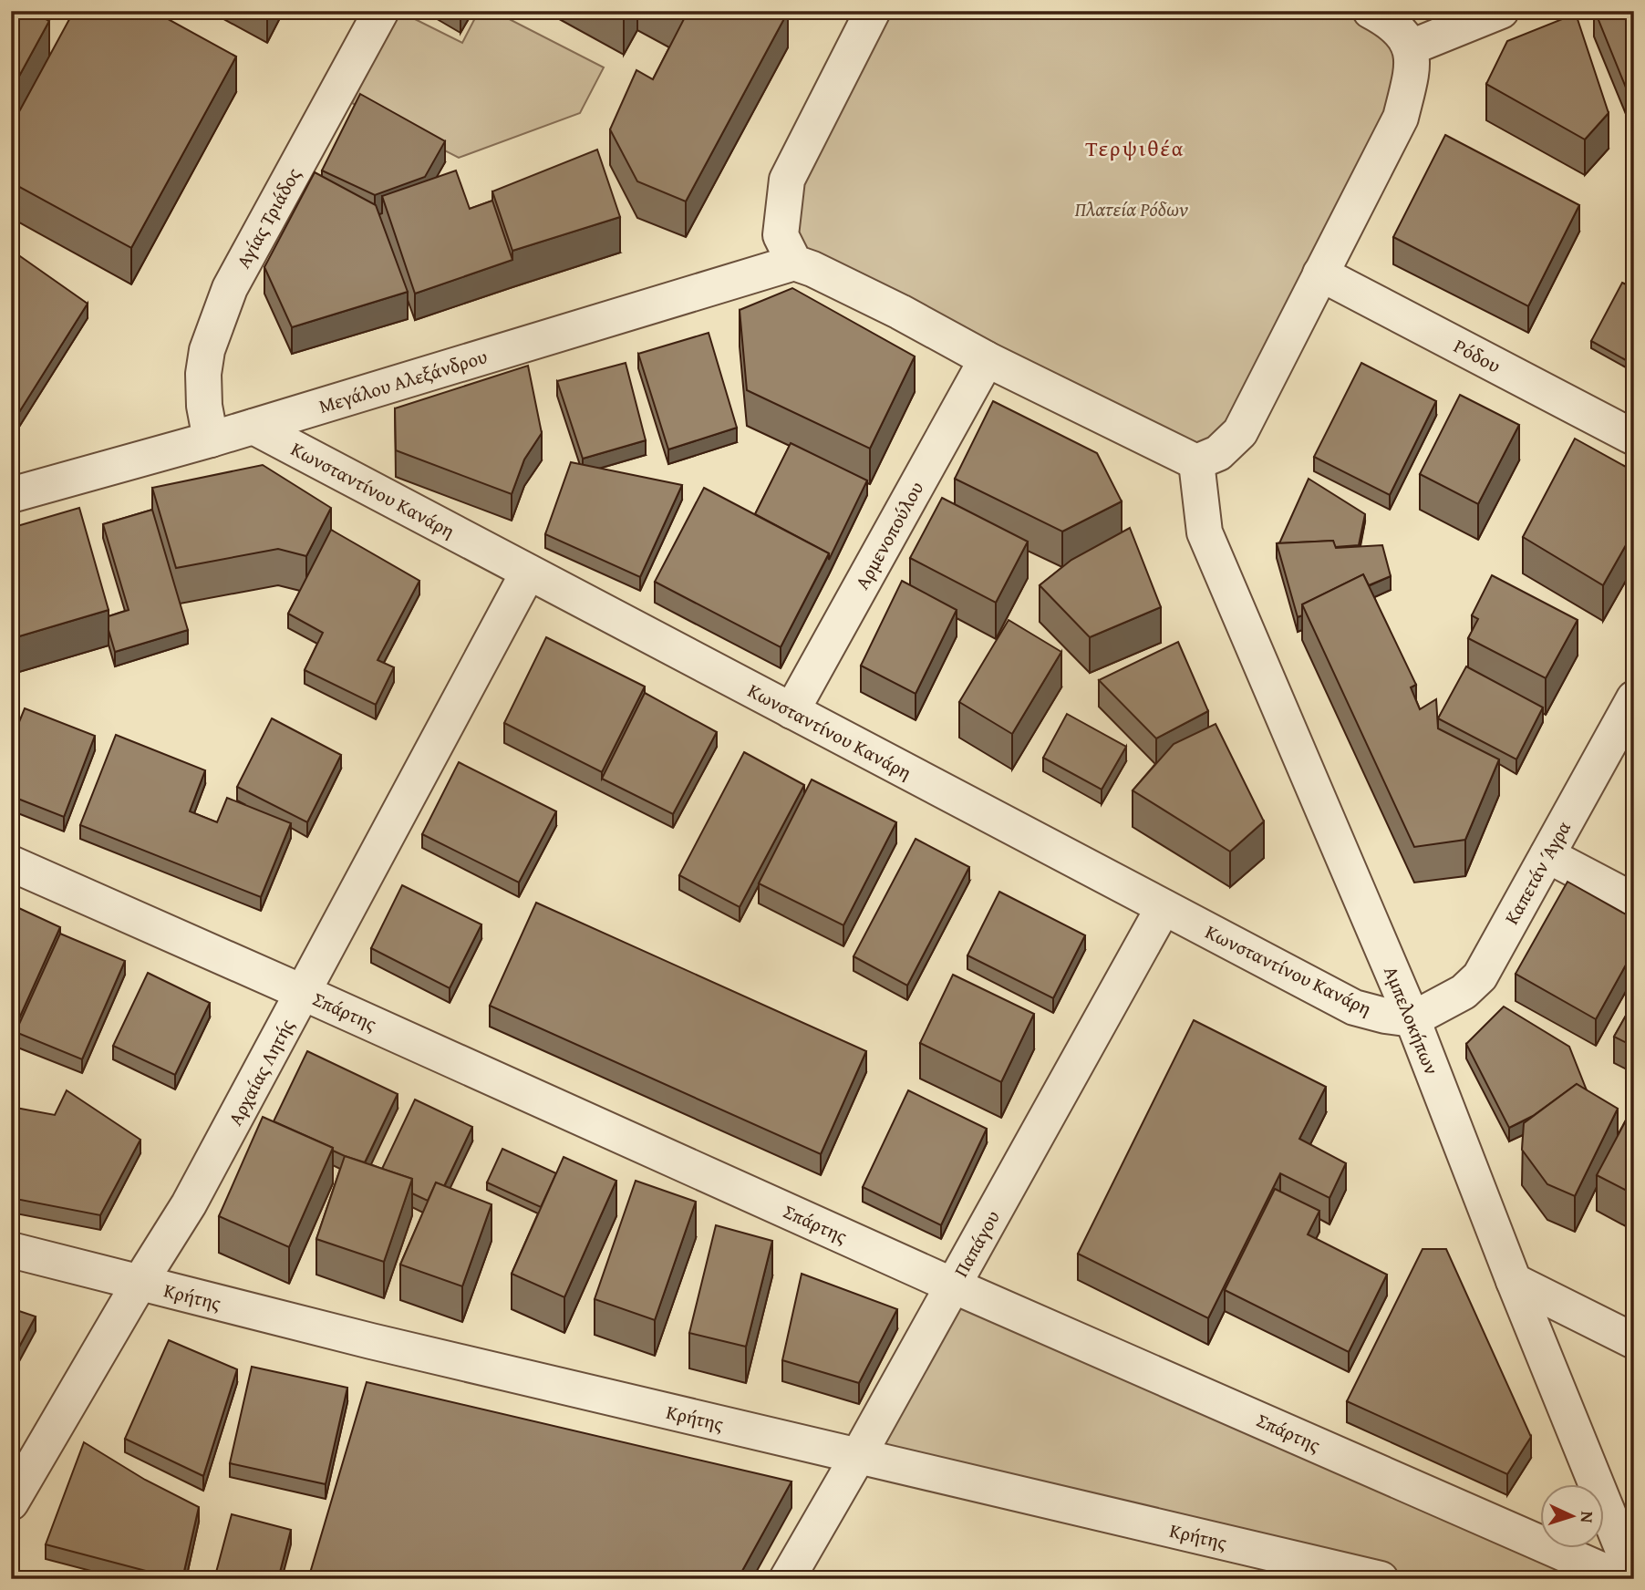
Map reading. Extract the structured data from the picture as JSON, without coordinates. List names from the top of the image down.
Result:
{
  "streets": {
    "street": [
      "Αγίας Τριάδος",
      "Ρόδου",
      "Μεγάλου Αλεξάνδρου",
      "Κωνσταντίνου Κανάρη",
      "Αρμενοπούλου",
      "Καπετάν Άγρα",
      "Σπάρτης",
      "Αμπελοκήπων",
      "Αρχαίας Λητής",
      "Παπάγου",
      "Κρήτης"
    ]
  },
  "crossings": [
    ["Αγίας Τριάδος", "Μεγάλου Αλεξάνδρου"],
    ["Μεγάλου Αλεξάνδρου", "Κωνσταντίνου Κανάρη"],
    ["Κωνσταντίνου Κανάρη", "Αρμενοπούλου"],
    ["Κωνσταντίνου Κανάρη", "Καπετάν Άγρα"],
    ["Κωνσταντίνου Κανάρη", "Αμπελοκήπων"],
    ["Κωνσταντίνου Κανάρη", "Αρχαίας Λητής"],
    ["Κωνσταντίνου Κανάρη", "Παπάγου"],
    ["Καπετάν Άγρα", "Αμπελοκήπων"],
    ["Σπάρτης", "Αρχαίας Λητής"],
    ["Σπάρτης", "Παπάγου"],
    ["Αρχαίας Λητής", "Κρήτης"],
    ["Παπάγου", "Κρήτης"]
  ],
  "districts": ["Τερψιθέα"],
  "parks": ["Πλατεία Ρόδων"],
  "north": "right"
}
